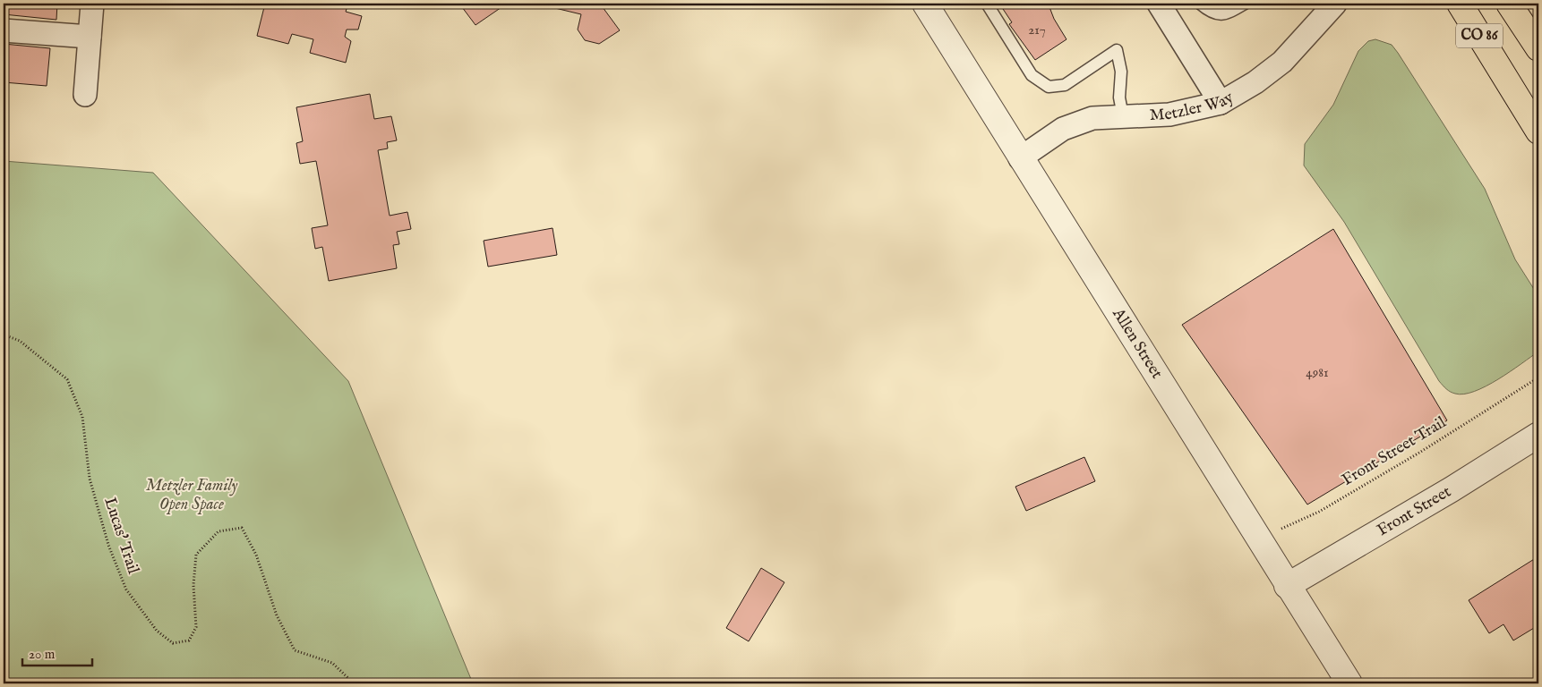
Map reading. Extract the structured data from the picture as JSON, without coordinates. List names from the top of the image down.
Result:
{
  "streets": {
    "highway": ["CO 86"],
    "street": ["Metzler Way", "Allen Street", "Front Street"],
    "path": ["Front Street Trail", "Lucas' Trail"]
  },
  "crossings": [
    ["Metzler Way", "Allen Street"],
    ["Allen Street", "Front Street Trail"],
    ["Allen Street", "Front Street"]
  ],
  "parks": ["Metzler Family Open Space"],
  "house_numbers": ["217", "4981"],
  "scale_bar": "20 m"
}
